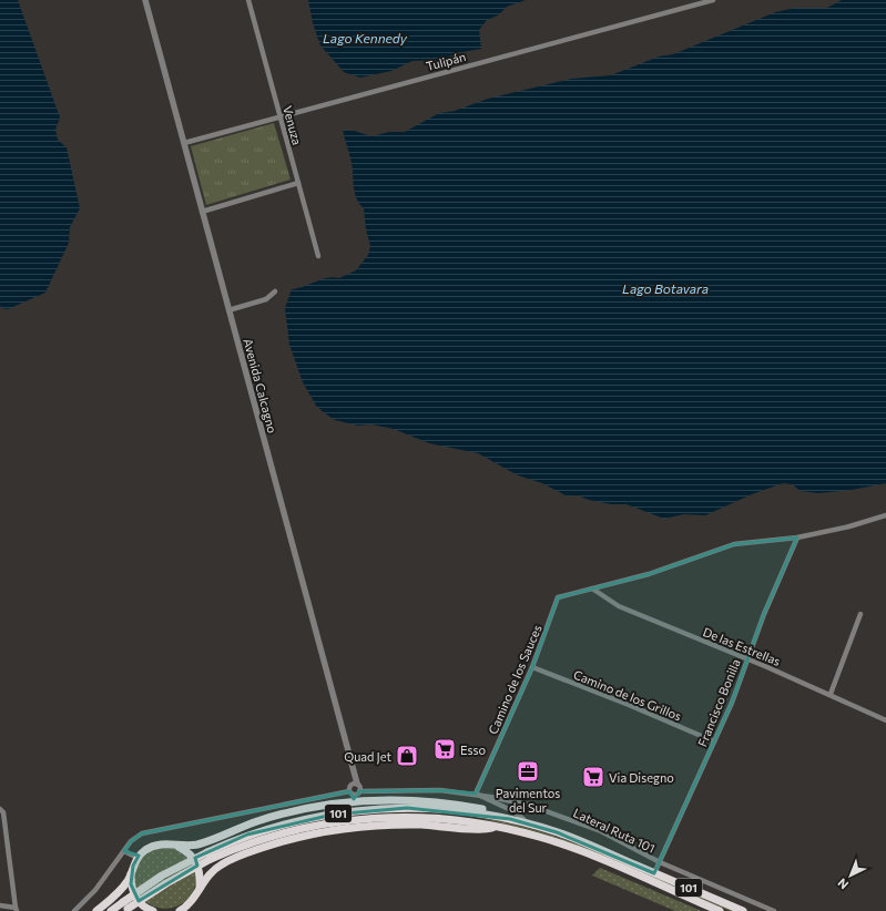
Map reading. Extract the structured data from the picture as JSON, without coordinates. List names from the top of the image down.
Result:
{
  "streets": {
    "highway": ["101"],
    "street": [
      "Tulipán",
      "Venuza",
      "Avenida Calcagno",
      "De las Estrellas",
      "Camino de los Sauces",
      "Camino de los Grillos",
      "Francisco Bonilla",
      "Lateral Ruta 101"
    ]
  },
  "crossings": [
    ["Tulipán", "Venuza"],
    ["Tulipán", "Avenida Calcagno"],
    ["De las Estrellas", "Camino de los Sauces"],
    ["De las Estrellas", "Francisco Bonilla"],
    ["Camino de los Sauces", "Camino de los Grillos"],
    ["Camino de los Sauces", "Lateral Ruta 101"],
    ["Camino de los Grillos", "Francisco Bonilla"],
    ["Francisco Bonilla", "101"],
    ["Francisco Bonilla", "Lateral Ruta 101"]
  ],
  "water": ["Lago Kennedy", "Lago Botavara"],
  "places": {
    "supermarket": ["Esso", "Via Disegno"],
    "shop": ["Quad Jet"],
    "office": ["Pavimentos del Sur"]
  },
  "north": "bottom left"
}
